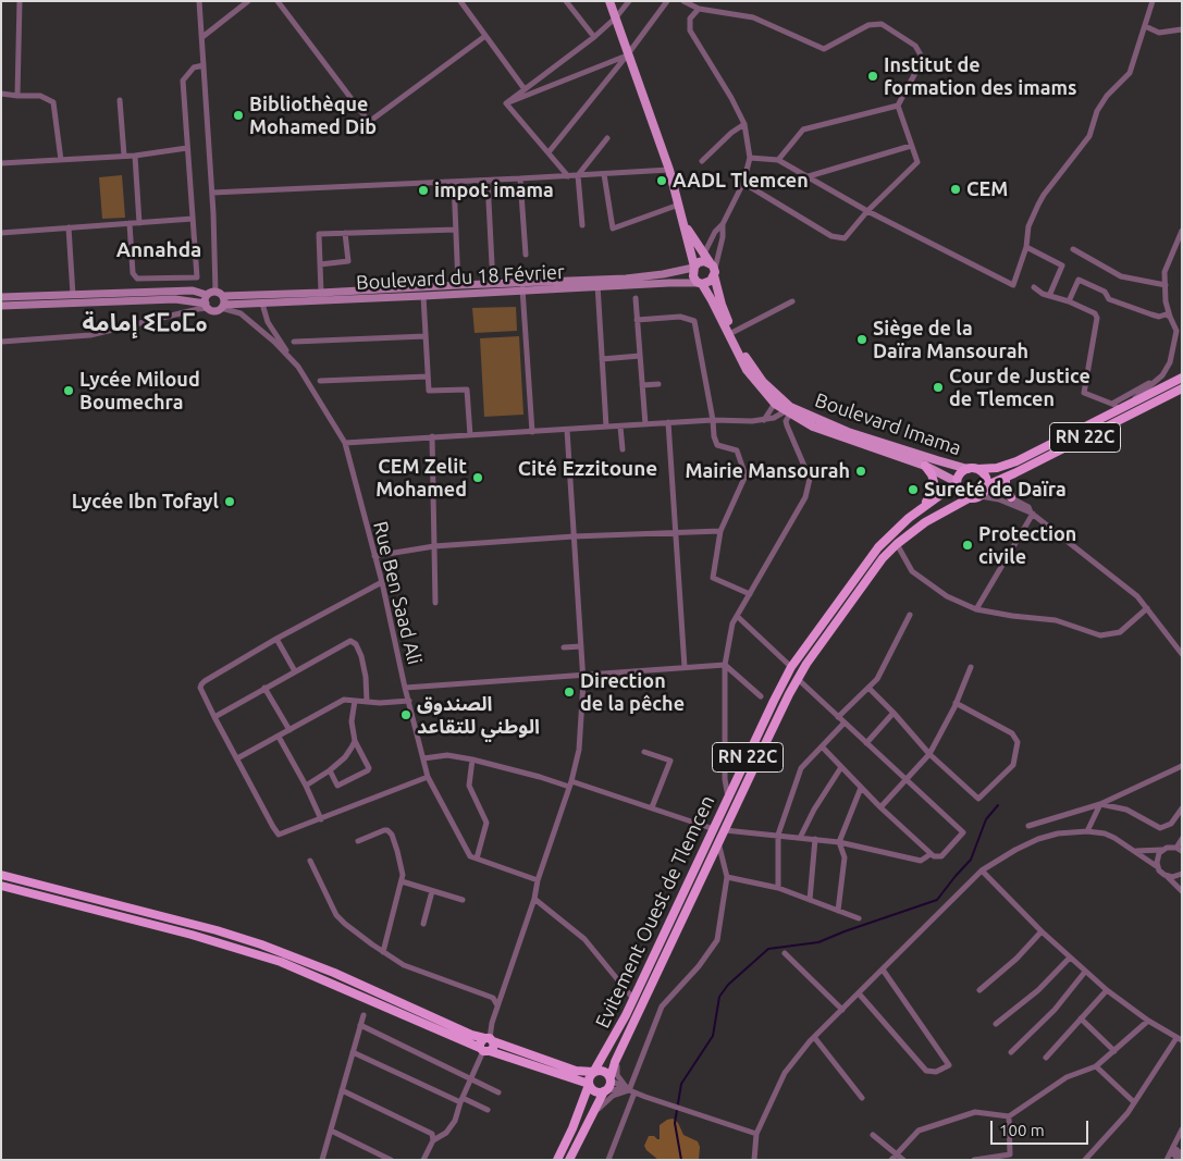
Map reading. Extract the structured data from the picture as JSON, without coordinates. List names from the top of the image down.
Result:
{
  "streets": {
    "highway": ["RN 22C", "Evitement Ouest de Tlemcen"],
    "main road": ["Boulevard du 18 Février", "Boulevard Imama"],
    "street": ["Rue Ben Saad Ali"]
  },
  "crossings": [
    ["Boulevard du 18 Février", "Boulevard Imama"],
    ["Boulevard du 18 Février", "Rue Ben Saad Ali"],
    ["Boulevard Imama", "RN 22C"],
    ["Boulevard Imama", "Evitement Ouest de Tlemcen"],
    ["RN 22C", "Evitement Ouest de Tlemcen"]
  ],
  "districts": ["Annahda", "إمامة ⵉⵎⴰⵎⴰ", "Cité Ezzitoune"],
  "places": [
    "Institut de formation des imams",
    "Bibliothèque Mohamed Dib",
    "AADL Tlemcen",
    "CEM",
    "impot imama",
    "Siège de la Daïra Mansourah",
    "Cour de Justice de Tlemcen",
    "Lycée Miloud Boumechra",
    "Mairie Mansourah",
    "CEM Zelit Mohamed",
    "Sureté de Daïra",
    "Lycée Ibn Tofayl",
    "Protection civile",
    "Direction de la pêche",
    "الصندوق الوطني للتقاعد"
  ],
  "scale_bar": "100 m"
}
